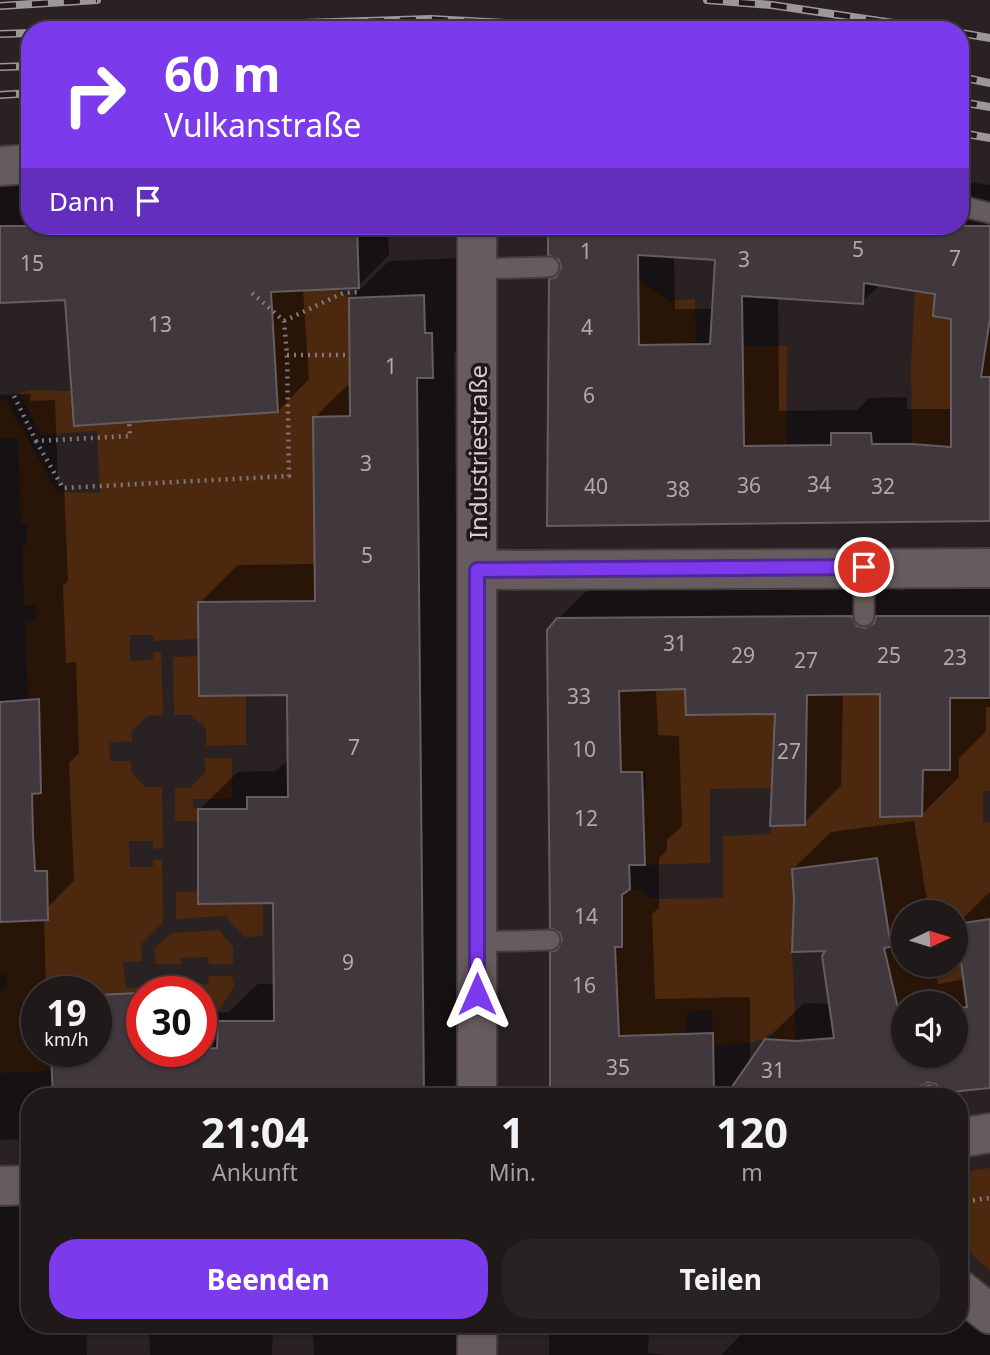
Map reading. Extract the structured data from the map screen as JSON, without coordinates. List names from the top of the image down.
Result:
{
  "streets": {
    "street": ["Industriestraße"]
  },
  "house_numbers": [
    "5",
    "1",
    "7",
    "3",
    "15",
    "13",
    "4",
    "1",
    "6",
    "3",
    "34",
    "36",
    "40",
    "32",
    "38",
    "5",
    "31",
    "29",
    "25",
    "23",
    "27",
    "33",
    "7",
    "10",
    "27",
    "12",
    "14",
    "9",
    "16",
    "35",
    "31"
  ],
  "north": "right",
  "page": {
    "turn": ["60 m", "Vulkanstraße"],
    "then": "Dann",
    "speed": "19 km/h",
    "limit": "30",
    "eta": [
      "21:04",
      "Ankunft",
      "1",
      "Min.",
      "120",
      "m"
    ],
    "buttons": ["Beenden", "Teilen"]
  }
}
